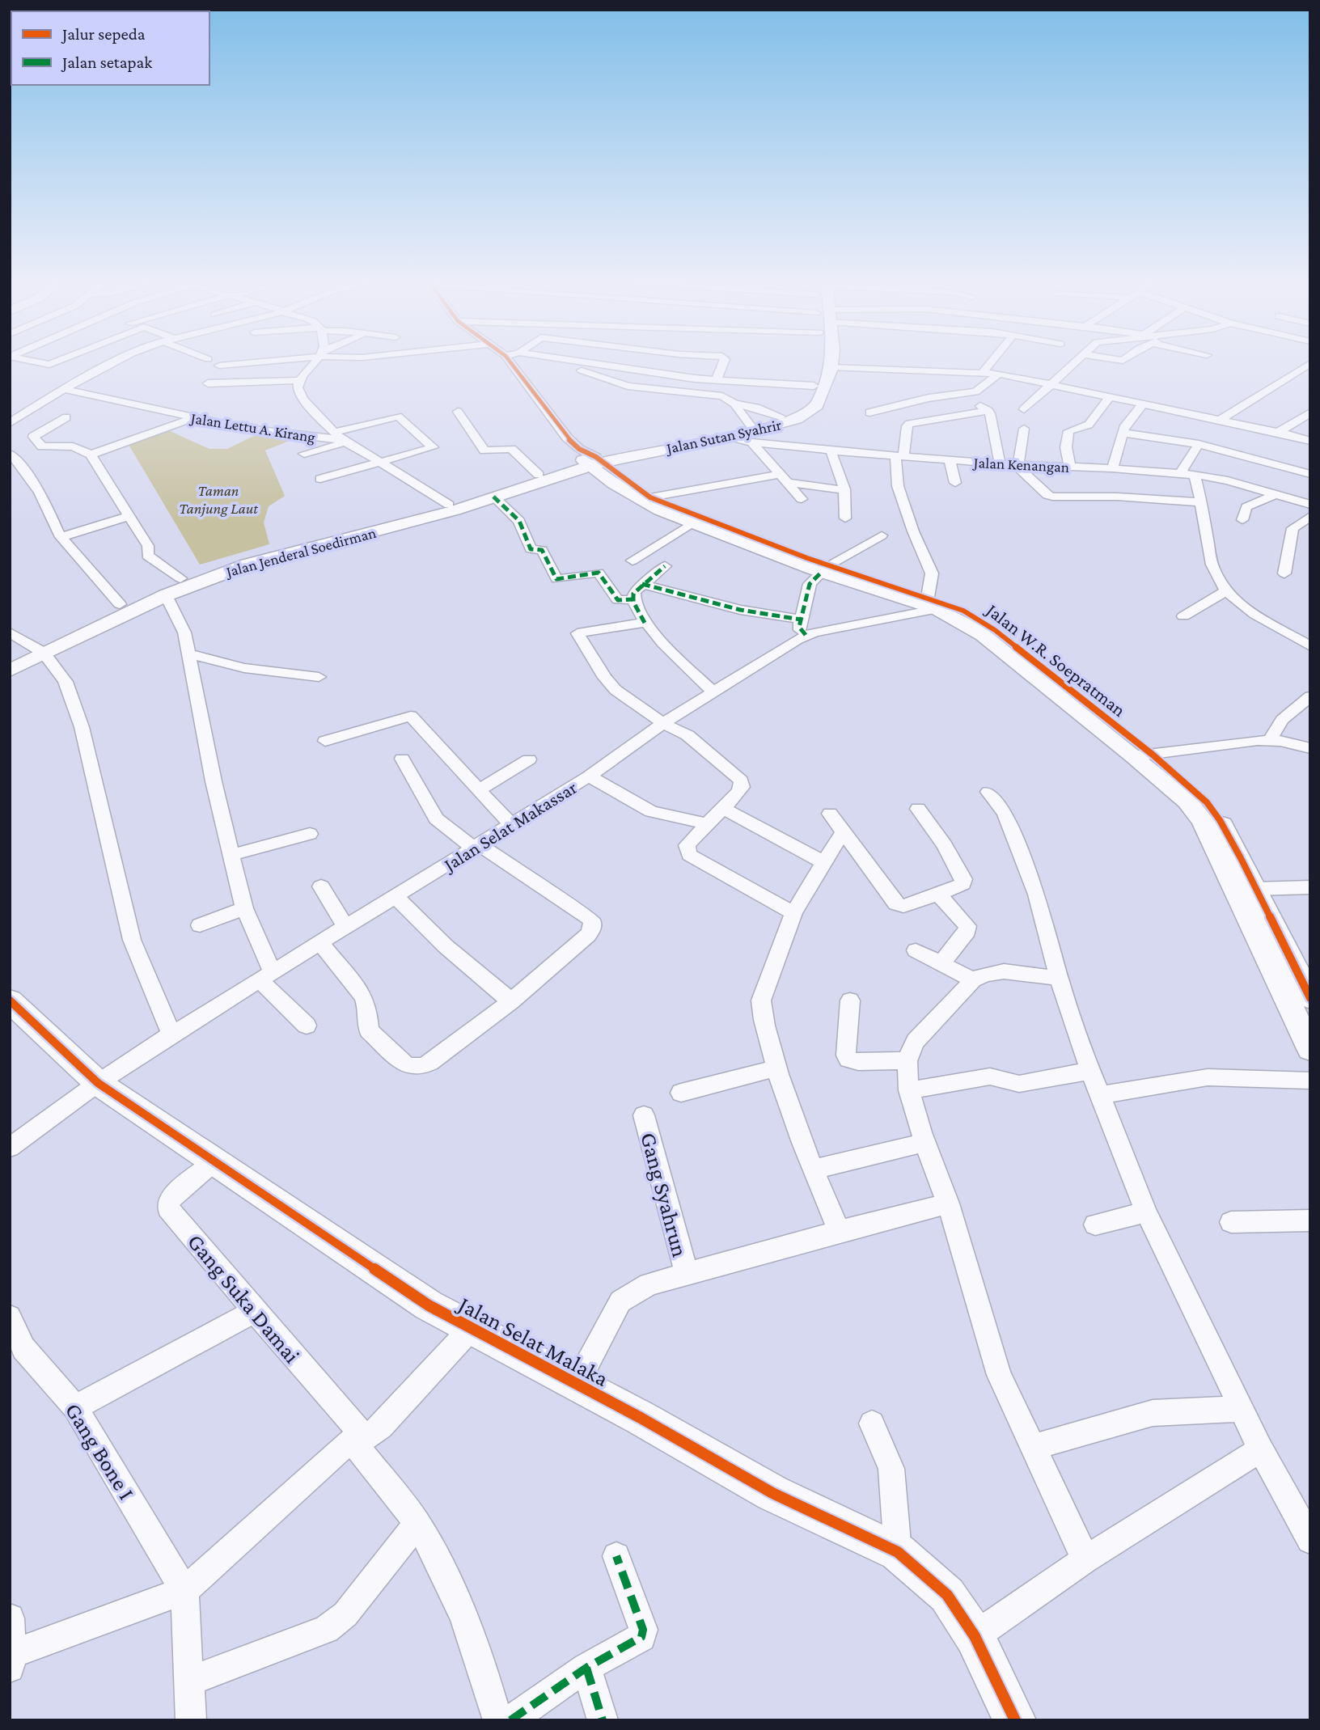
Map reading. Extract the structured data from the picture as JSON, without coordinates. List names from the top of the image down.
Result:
{
  "streets": {
    "street": [
      "Jalan Lettu A. Kirang",
      "Jalan Sutan Syahrir",
      "Jalan Kenangan",
      "Jalan Jenderal Soedirman",
      "Jalan W.R. Soepratman",
      "Jalan Selat Makassar",
      "Gang Syahrun",
      "Gang Suka Damai",
      "Jalan Selat Malaka",
      "Gang Bone I"
    ]
  },
  "crossings": [
    ["Jalan Sutan Syahrir", "Jalan Kenangan"],
    ["Jalan Sutan Syahrir", "Jalan Jenderal Soedirman"],
    ["Jalan Sutan Syahrir", "Jalan W.R. Soepratman"],
    ["Jalan Jenderal Soedirman", "Jalan W.R. Soepratman"],
    ["Jalan W.R. Soepratman", "Jalan Selat Makassar"],
    ["Jalan Selat Makassar", "Jalan Selat Malaka"],
    ["Gang Suka Damai", "Jalan Selat Malaka"]
  ],
  "parks": ["Taman Tanjung Laut"],
  "legend": ["Jalur sepeda", "Jalan setapak"]
}
